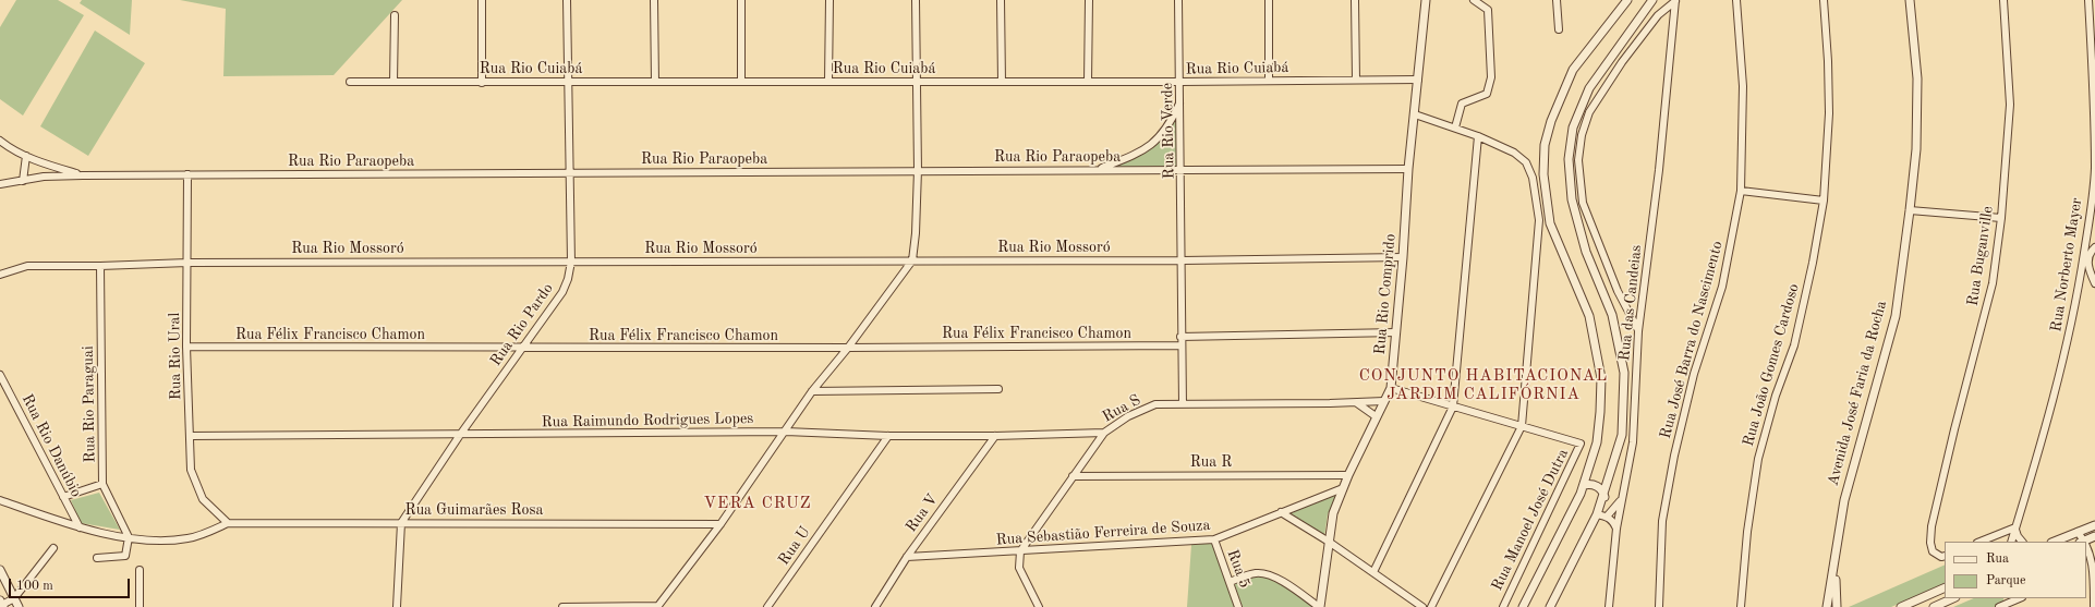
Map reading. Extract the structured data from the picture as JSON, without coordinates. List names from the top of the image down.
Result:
{
  "streets": {
    "street": [
      "Rua Rio Cuiabá",
      "Rua Rio Verde",
      "Rua Rio Paraopeba",
      "Rua Rio Mossoró",
      "Rua Buganville",
      "Rua Norberto Mayer",
      "Rua Rio Comprido",
      "Rua das Candeias",
      "Rua Rio Pardo",
      "Rua Félix Francisco Chamon",
      "Rua José Barra do Nascimento",
      "Rua Rio Ural",
      "Rua João Gomes Cardoso",
      "Avenida José Faria da Rocha",
      "Rua Rio Paraguai",
      "Rua S",
      "Rua Raimundo Rodrigues Lopes",
      "Rua Rio Danúbio",
      "Rua R",
      "Rua Guimarães Rosa",
      "Rua V",
      "Rua Manoel José Dutra",
      "Rua Sebastião Ferreira de Souza",
      "Rua U",
      "Rua 5"
    ]
  },
  "crossings": [
    ["Rua Rio Cuiabá", "Rua Rio Verde"],
    ["Rua Rio Cuiabá", "Rua Rio Comprido"],
    ["Rua Rio Cuiabá", "Rua Rio Pardo"],
    ["Rua Rio Verde", "Rua Rio Paraopeba"],
    ["Rua Rio Verde", "Rua Rio Mossoró"],
    ["Rua Rio Verde", "Rua Félix Francisco Chamon"],
    ["Rua Rio Verde", "Rua S"],
    ["Rua Rio Paraopeba", "Rua Rio Comprido"],
    ["Rua Rio Paraopeba", "Rua Rio Pardo"],
    ["Rua Rio Paraopeba", "Rua Rio Ural"],
    ["Rua Rio Mossoró", "Rua Rio Comprido"],
    ["Rua Rio Mossoró", "Rua Rio Pardo"],
    ["Rua Rio Mossoró", "Rua Rio Ural"],
    ["Rua Rio Mossoró", "Rua Rio Paraguai"],
    ["Rua Rio Comprido", "Rua S"],
    ["Rua Rio Comprido", "Rua R"],
    ["Rua Rio Comprido", "Rua Sebastião Ferreira de Souza"],
    ["Rua Rio Pardo", "Rua Félix Francisco Chamon"],
    ["Rua Rio Pardo", "Rua Raimundo Rodrigues Lopes"],
    ["Rua Rio Pardo", "Rua Guimarães Rosa"],
    ["Rua Félix Francisco Chamon", "Rua Rio Ural"],
    ["Rua Rio Ural", "Rua Raimundo Rodrigues Lopes"],
    ["Rua Rio Ural", "Rua Guimarães Rosa"],
    ["Rua S", "Rua Raimundo Rodrigues Lopes"],
    ["Rua S", "Rua R"],
    ["Rua S", "Rua Sebastião Ferreira de Souza"],
    ["Rua Raimundo Rodrigues Lopes", "Rua V"],
    ["Rua Raimundo Rodrigues Lopes", "Rua U"],
    ["Rua V", "Rua Sebastião Ferreira de Souza"],
    ["Rua Sebastião Ferreira de Souza", "Rua 5"]
  ],
  "districts": ["CONJUNTO HABITACIONAL JARDIM CALIFÓRNIA", "VERA CRUZ"],
  "legend": ["Rua", "Parque"],
  "scale_bar": "100 m"
}
